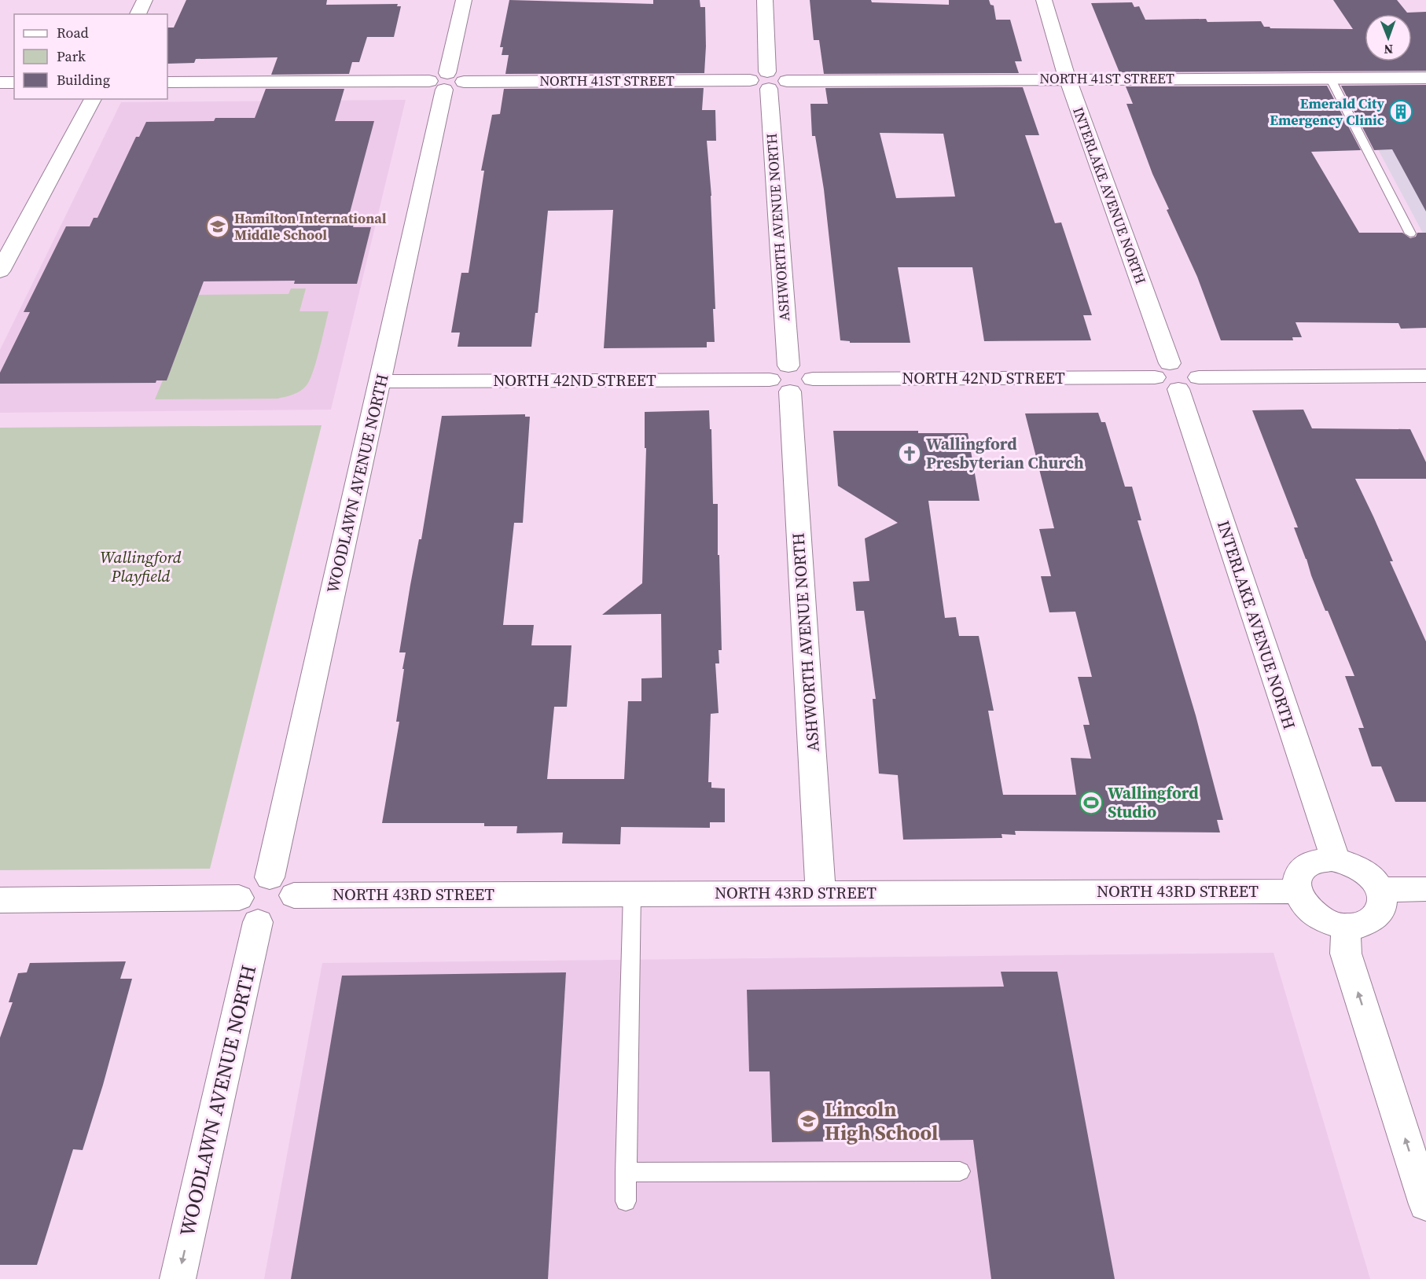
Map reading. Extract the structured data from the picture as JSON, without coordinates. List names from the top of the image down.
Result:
{
  "streets": {
    "street": [
      "NORTH 41ST STREET",
      "INTERLAKE AVENUE NORTH",
      "ASHWORTH AVENUE NORTH",
      "NORTH 42ND STREET",
      "WOODLAWN AVENUE NORTH",
      "NORTH 43RD STREET"
    ]
  },
  "crossings": [
    ["NORTH 41ST STREET", "INTERLAKE AVENUE NORTH"],
    ["NORTH 41ST STREET", "ASHWORTH AVENUE NORTH"],
    ["NORTH 41ST STREET", "WOODLAWN AVENUE NORTH"],
    ["INTERLAKE AVENUE NORTH", "NORTH 42ND STREET"],
    ["INTERLAKE AVENUE NORTH", "NORTH 43RD STREET"],
    ["ASHWORTH AVENUE NORTH", "NORTH 42ND STREET"],
    ["ASHWORTH AVENUE NORTH", "NORTH 43RD STREET"],
    ["NORTH 42ND STREET", "WOODLAWN AVENUE NORTH"],
    ["WOODLAWN AVENUE NORTH", "NORTH 43RD STREET"]
  ],
  "parks": ["Wallingford Playfield"],
  "places": {
    "building": ["Emerald City Emergency Clinic"],
    "school or university": ["Hamilton International Middle School", "Lincoln High School"],
    "church": ["Wallingford Presbyterian Church"],
    "sports": ["Wallingford Studio"]
  },
  "legend": ["Road", "Park", "Building"],
  "north": "bottom"
}
